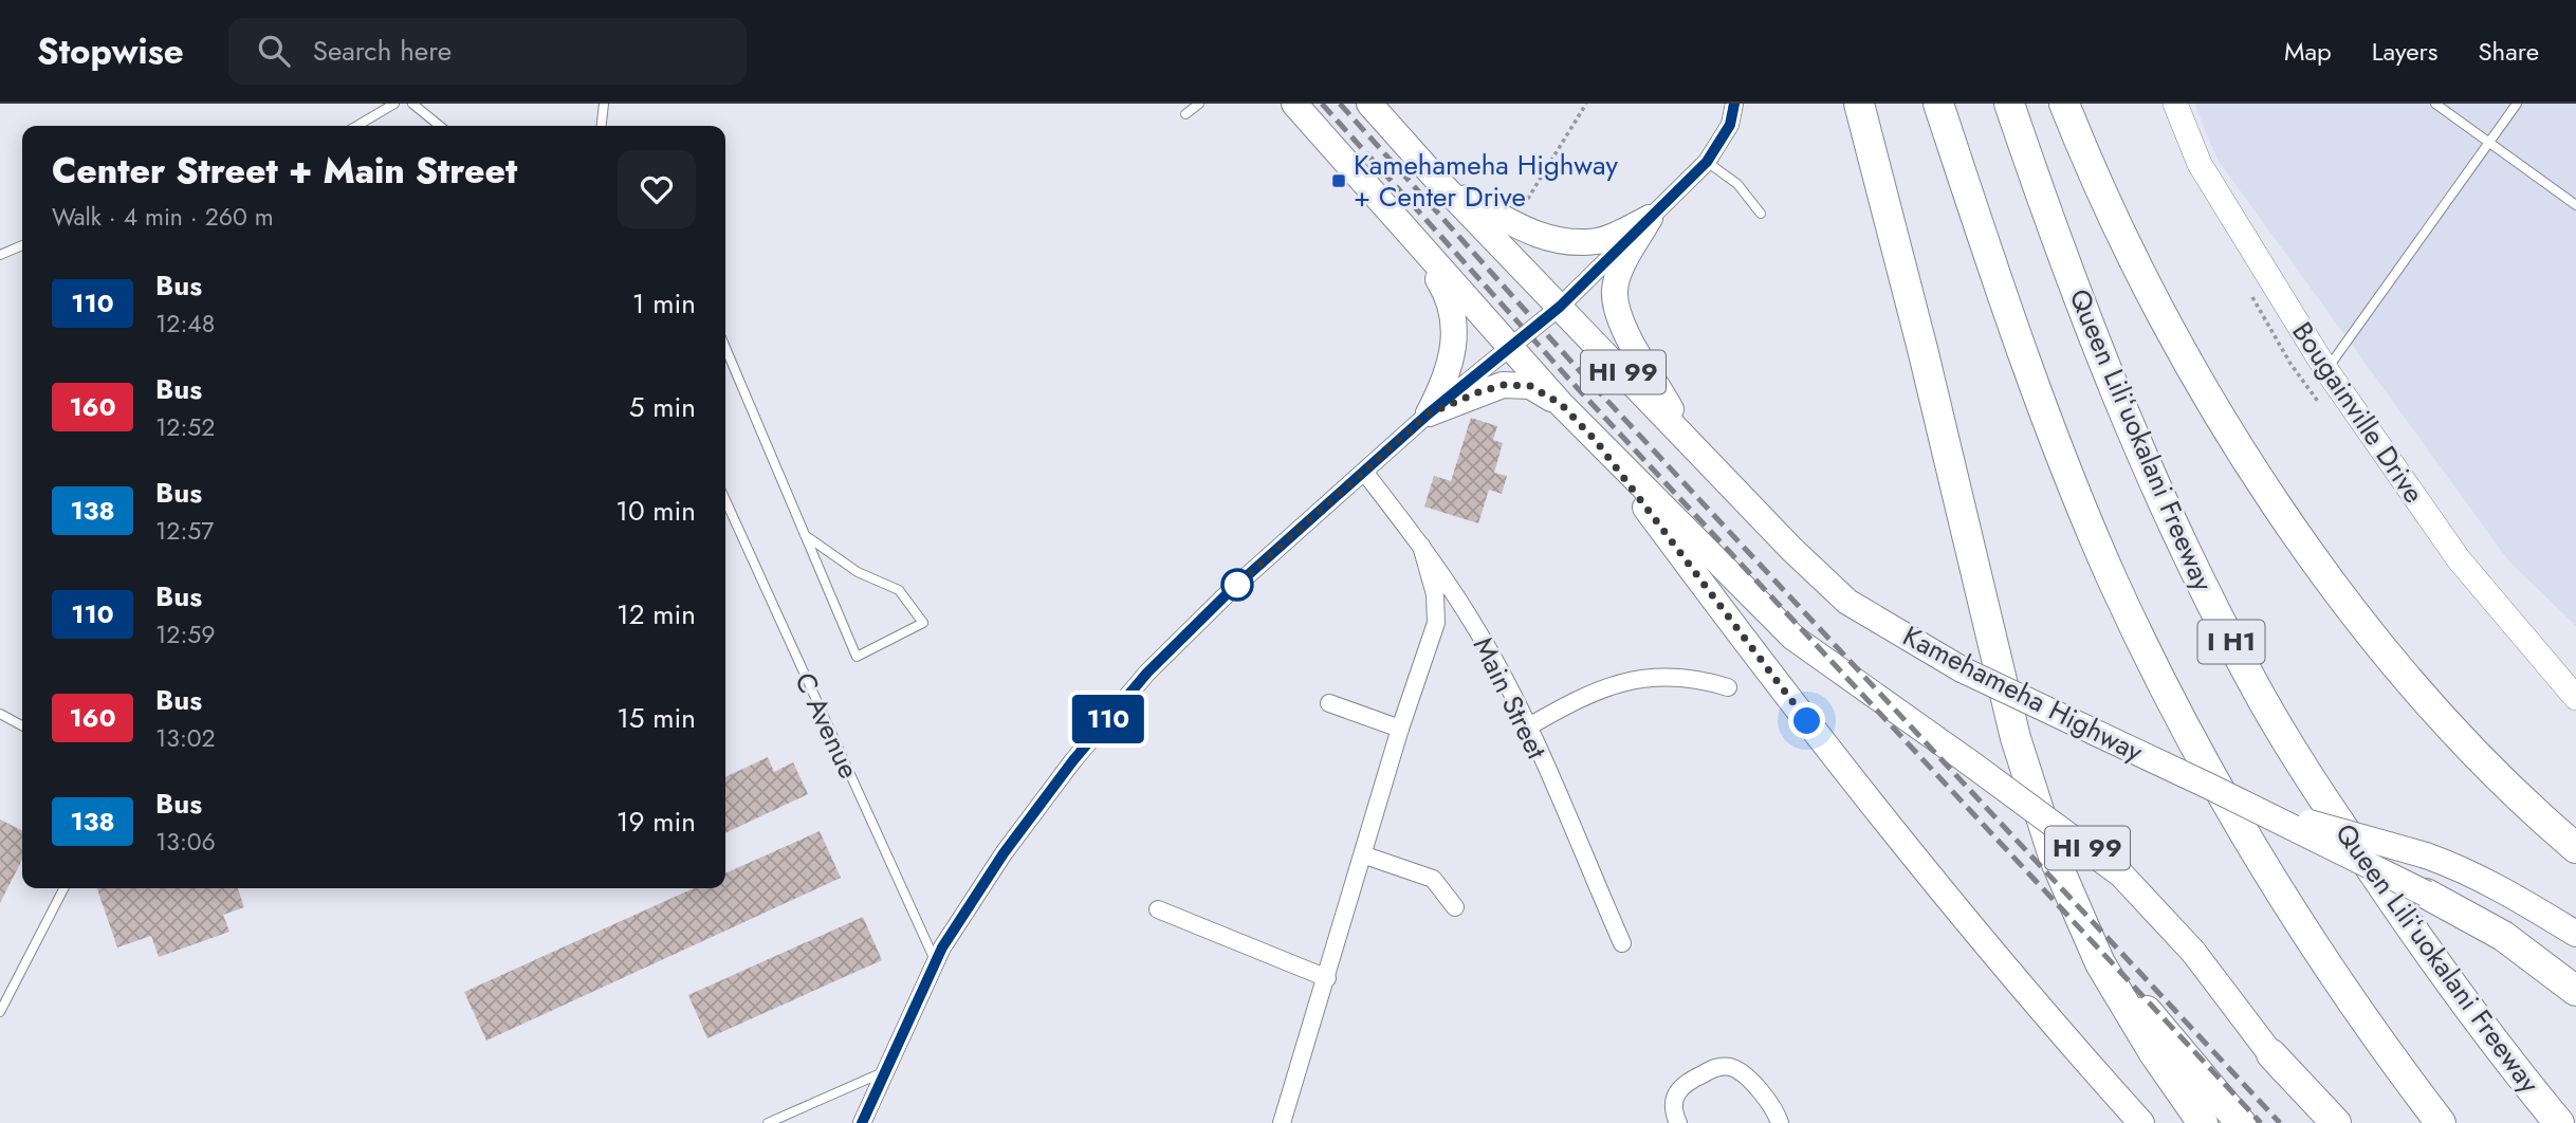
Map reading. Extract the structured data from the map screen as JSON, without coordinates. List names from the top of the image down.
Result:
{
  "streets": {
    "highway": ["Queen Liliʻuokalani Freeway", "I H1"],
    "main road": ["HI 99", "Kamehameha Highway"],
    "street": ["Bougainville Drive", "Main Street"],
    "lane": ["C Avenue"]
  },
  "places": {
    "transit": ["Kamehameha Highway + Center Drive"]
  },
  "lines": ["bus line 110"],
  "page": {
    "header": "Stopwise",
    "search": "Search here",
    "nav": ["Map", "Layers", "Share"],
    "on_map": "110",
    "heading": ["Center Street + Main Street", "Walk · 4 min · 260 m"],
    "list": [
      {
        "mark": "110",
        "name": "Bus",
        "note": "12:48",
        "value": "1 min"
      },
      {
        "mark": "160",
        "name": "Bus",
        "note": "12:52",
        "value": "5 min"
      },
      {
        "mark": "138",
        "name": "Bus",
        "note": "12:57",
        "value": "10 min"
      },
      {
        "mark": "110",
        "name": "Bus",
        "note": "12:59",
        "value": "12 min"
      },
      {
        "mark": "160",
        "name": "Bus",
        "note": "13:02",
        "value": "15 min"
      },
      {
        "mark": "138",
        "name": "Bus",
        "note": "13:06",
        "value": "19 min"
      }
    ]
  }
}
